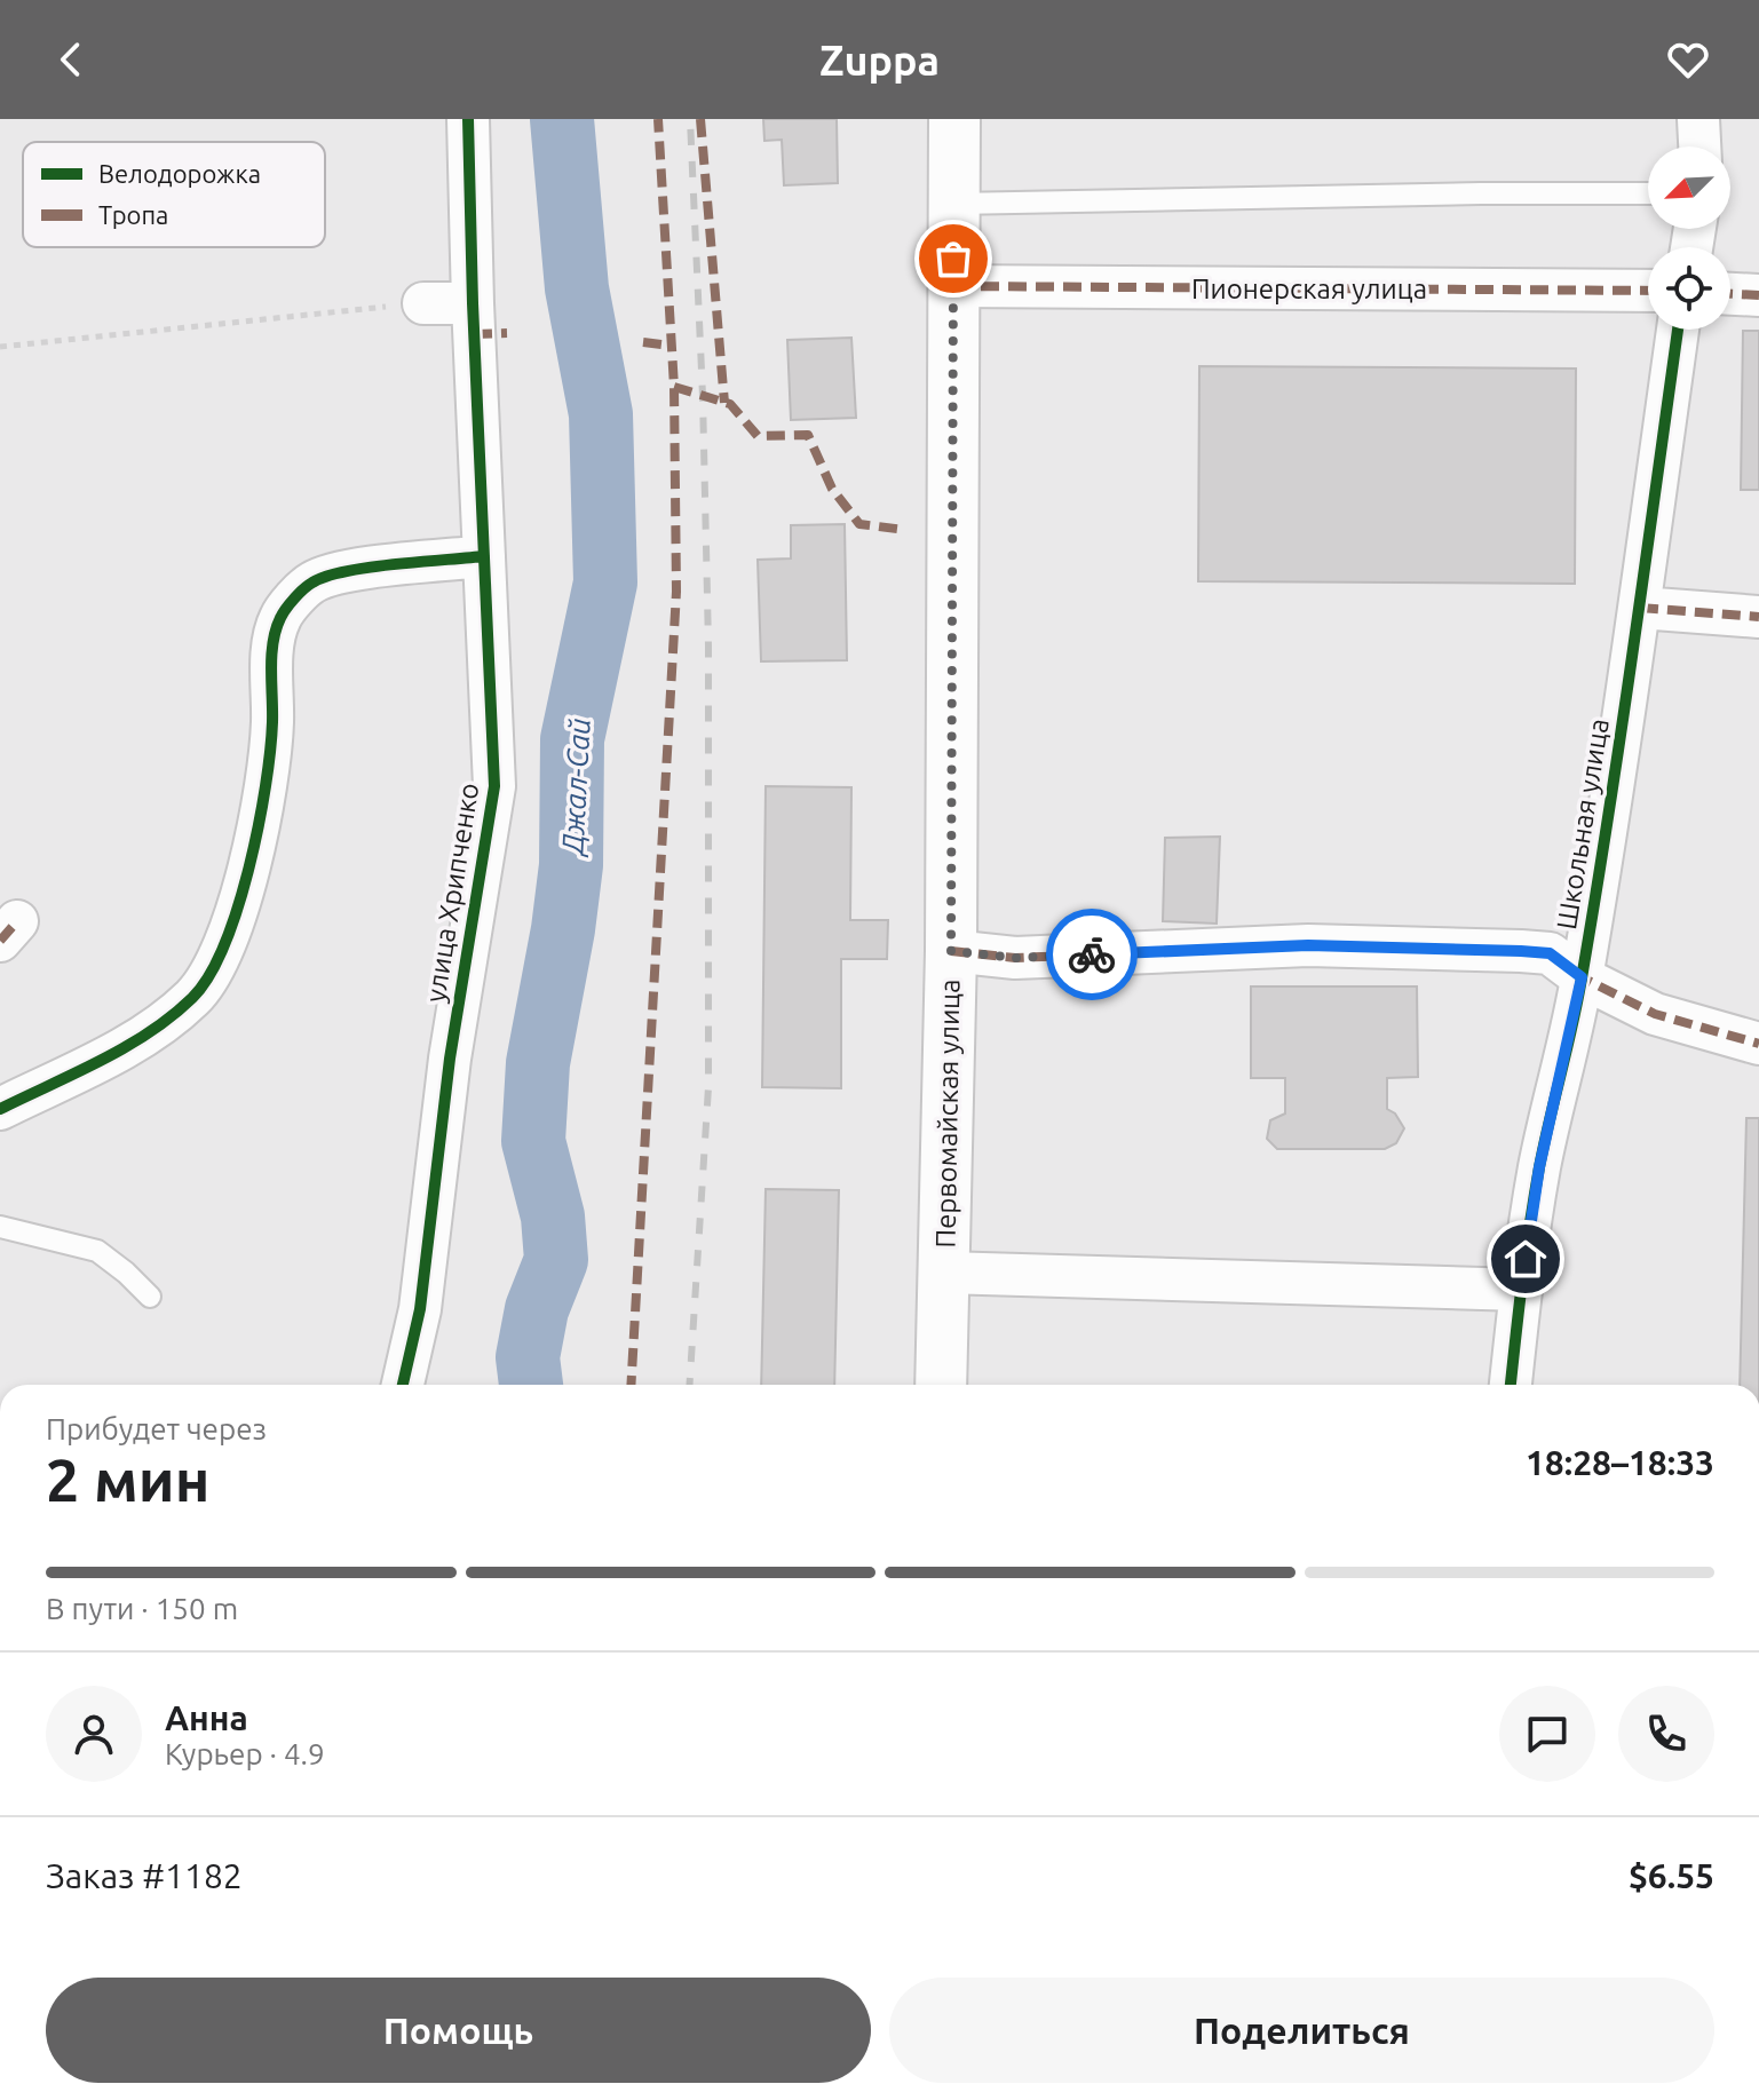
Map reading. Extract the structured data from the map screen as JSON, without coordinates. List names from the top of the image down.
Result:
{
  "streets": {
    "main road": ["Первомайская улица"],
    "street": ["Пионерская улица", "Школьная улица", "улица Хрипченко"]
  },
  "crossings": [
    ["Пионерская улица", "Первомайская улица"]
  ],
  "water": ["Джал-Сай"],
  "legend": ["Велодорожка", "Тропа"],
  "north": "bottom left",
  "page": {
    "header": "Zuppa",
    "heading": ["2 мин", "Прибудет через", "18:28–18:33"],
    "panel": [
      "Анна",
      "Курьер · 4.9",
      "Заказ #1182",
      "$6.55"
    ],
    "bar": "В пути · 150 m",
    "buttons": ["Помощь", "Поделиться"]
  }
}
